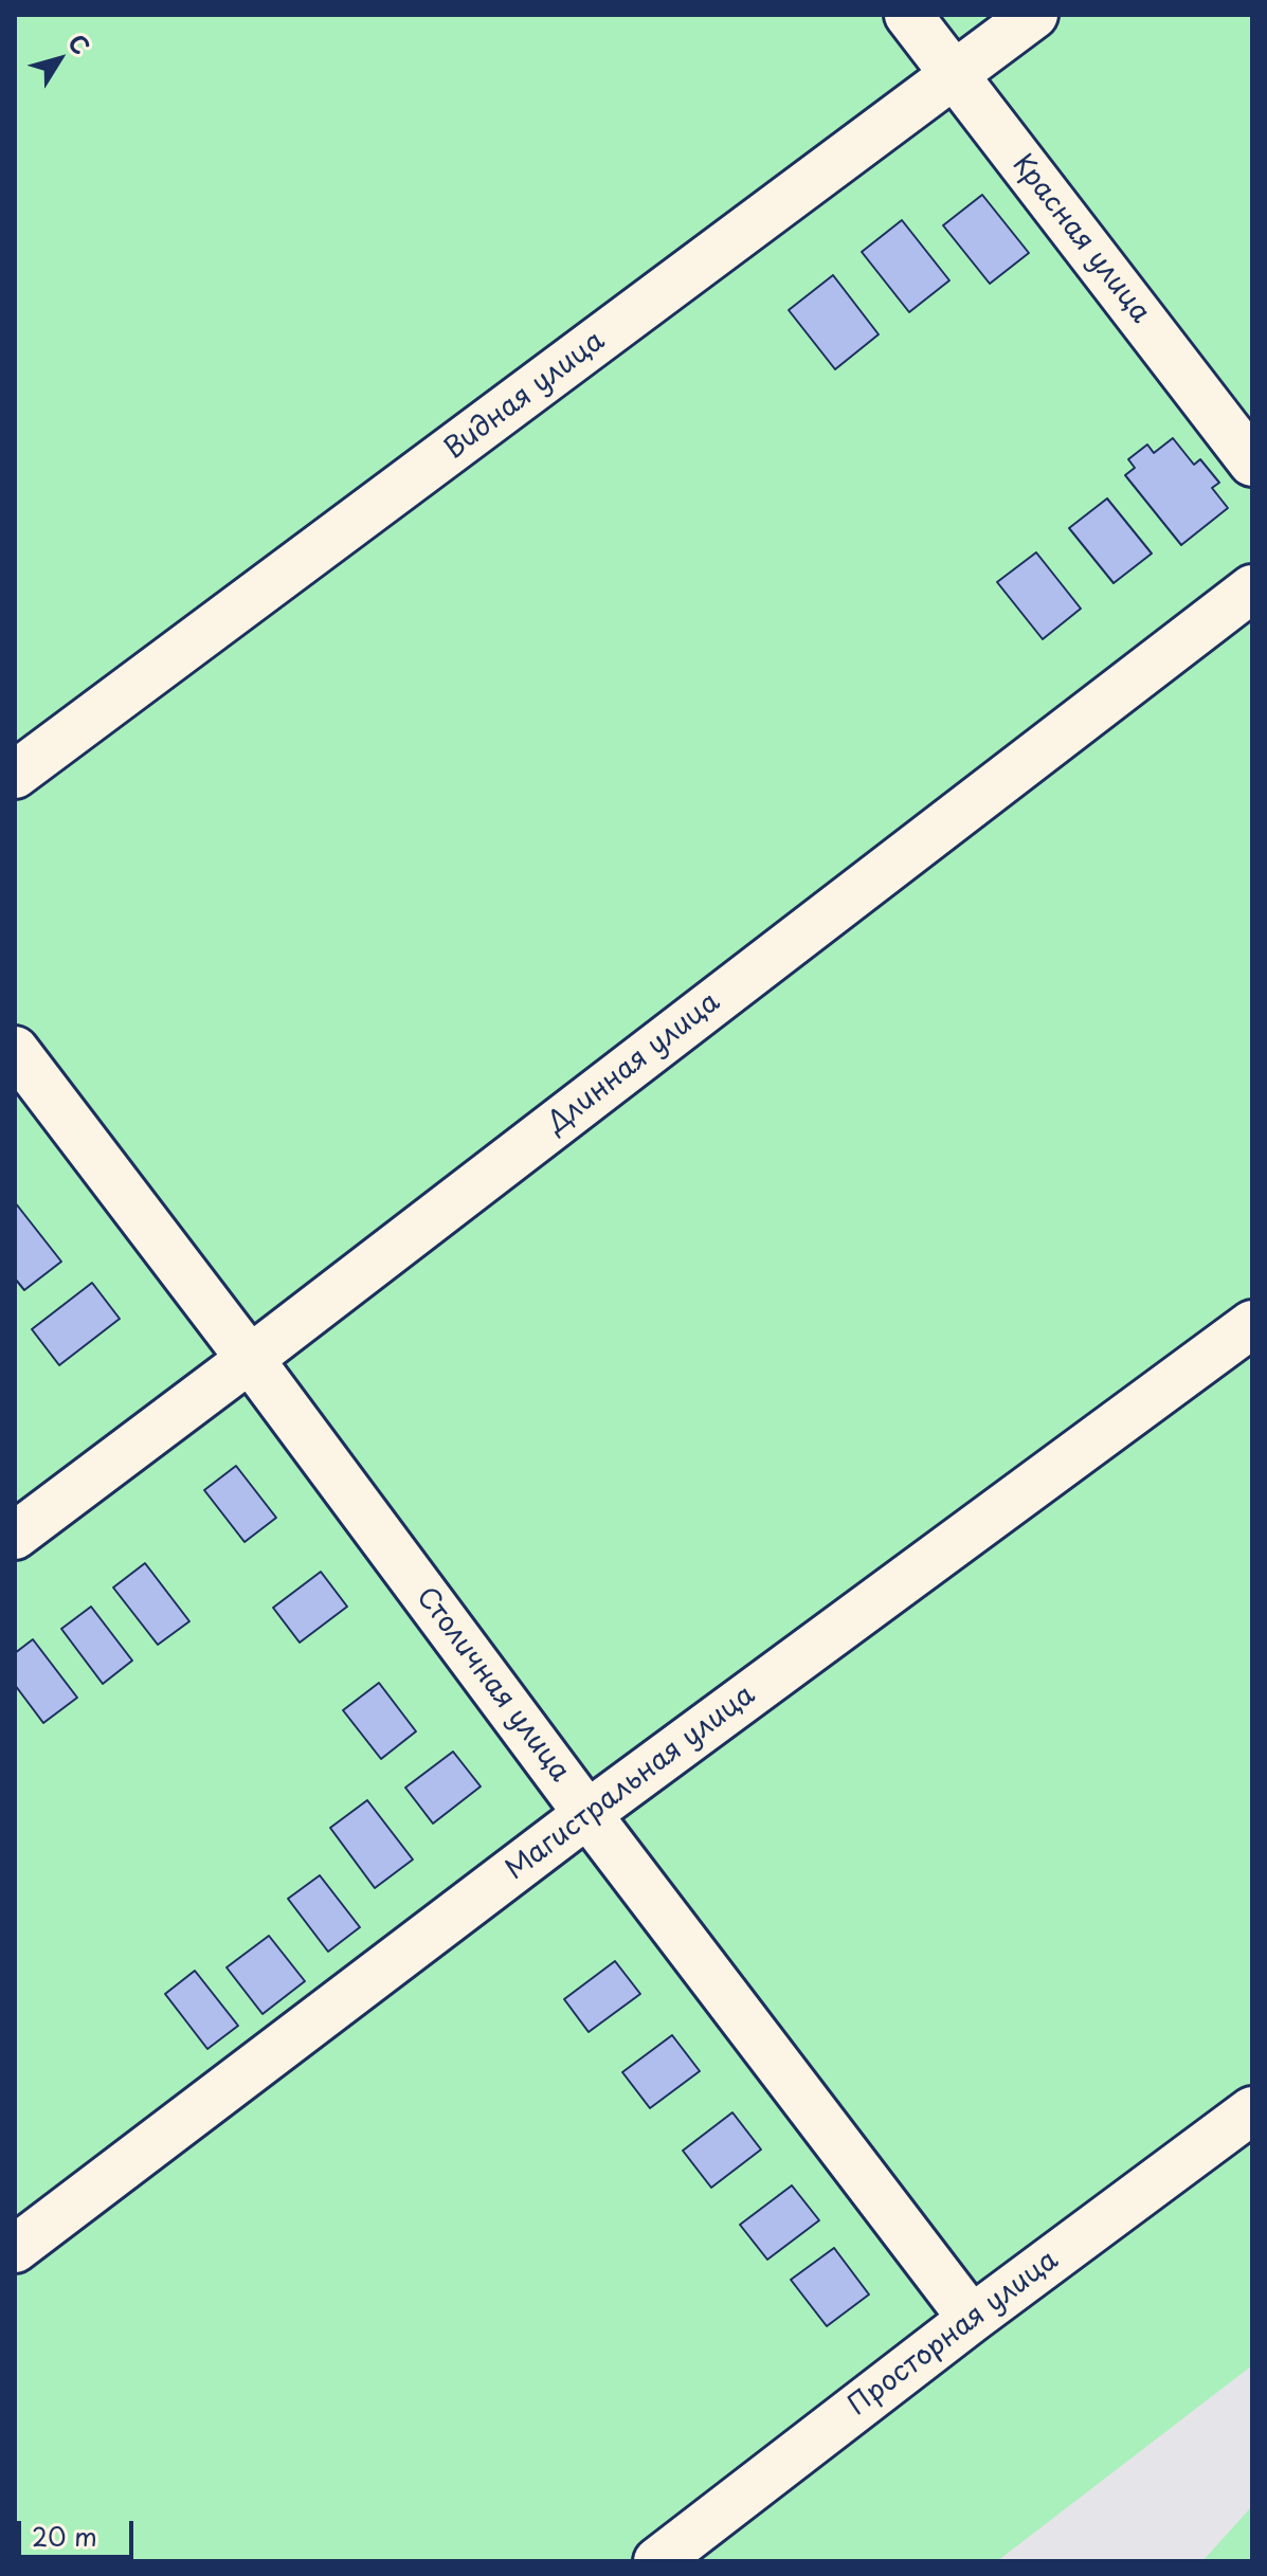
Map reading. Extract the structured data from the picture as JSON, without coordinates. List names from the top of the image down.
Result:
{
  "streets": {
    "street": [
      "Красная улица",
      "Видная улица",
      "Длинная улица",
      "Столичная улица",
      "Магистральная улица",
      "Просторная улица"
    ]
  },
  "crossings": [
    ["Красная улица", "Видная улица"],
    ["Длинная улица", "Столичная улица"],
    ["Столичная улица", "Магистральная улица"],
    ["Столичная улица", "Просторная улица"]
  ],
  "scale_bar": "20 m",
  "north": "top right"
}
